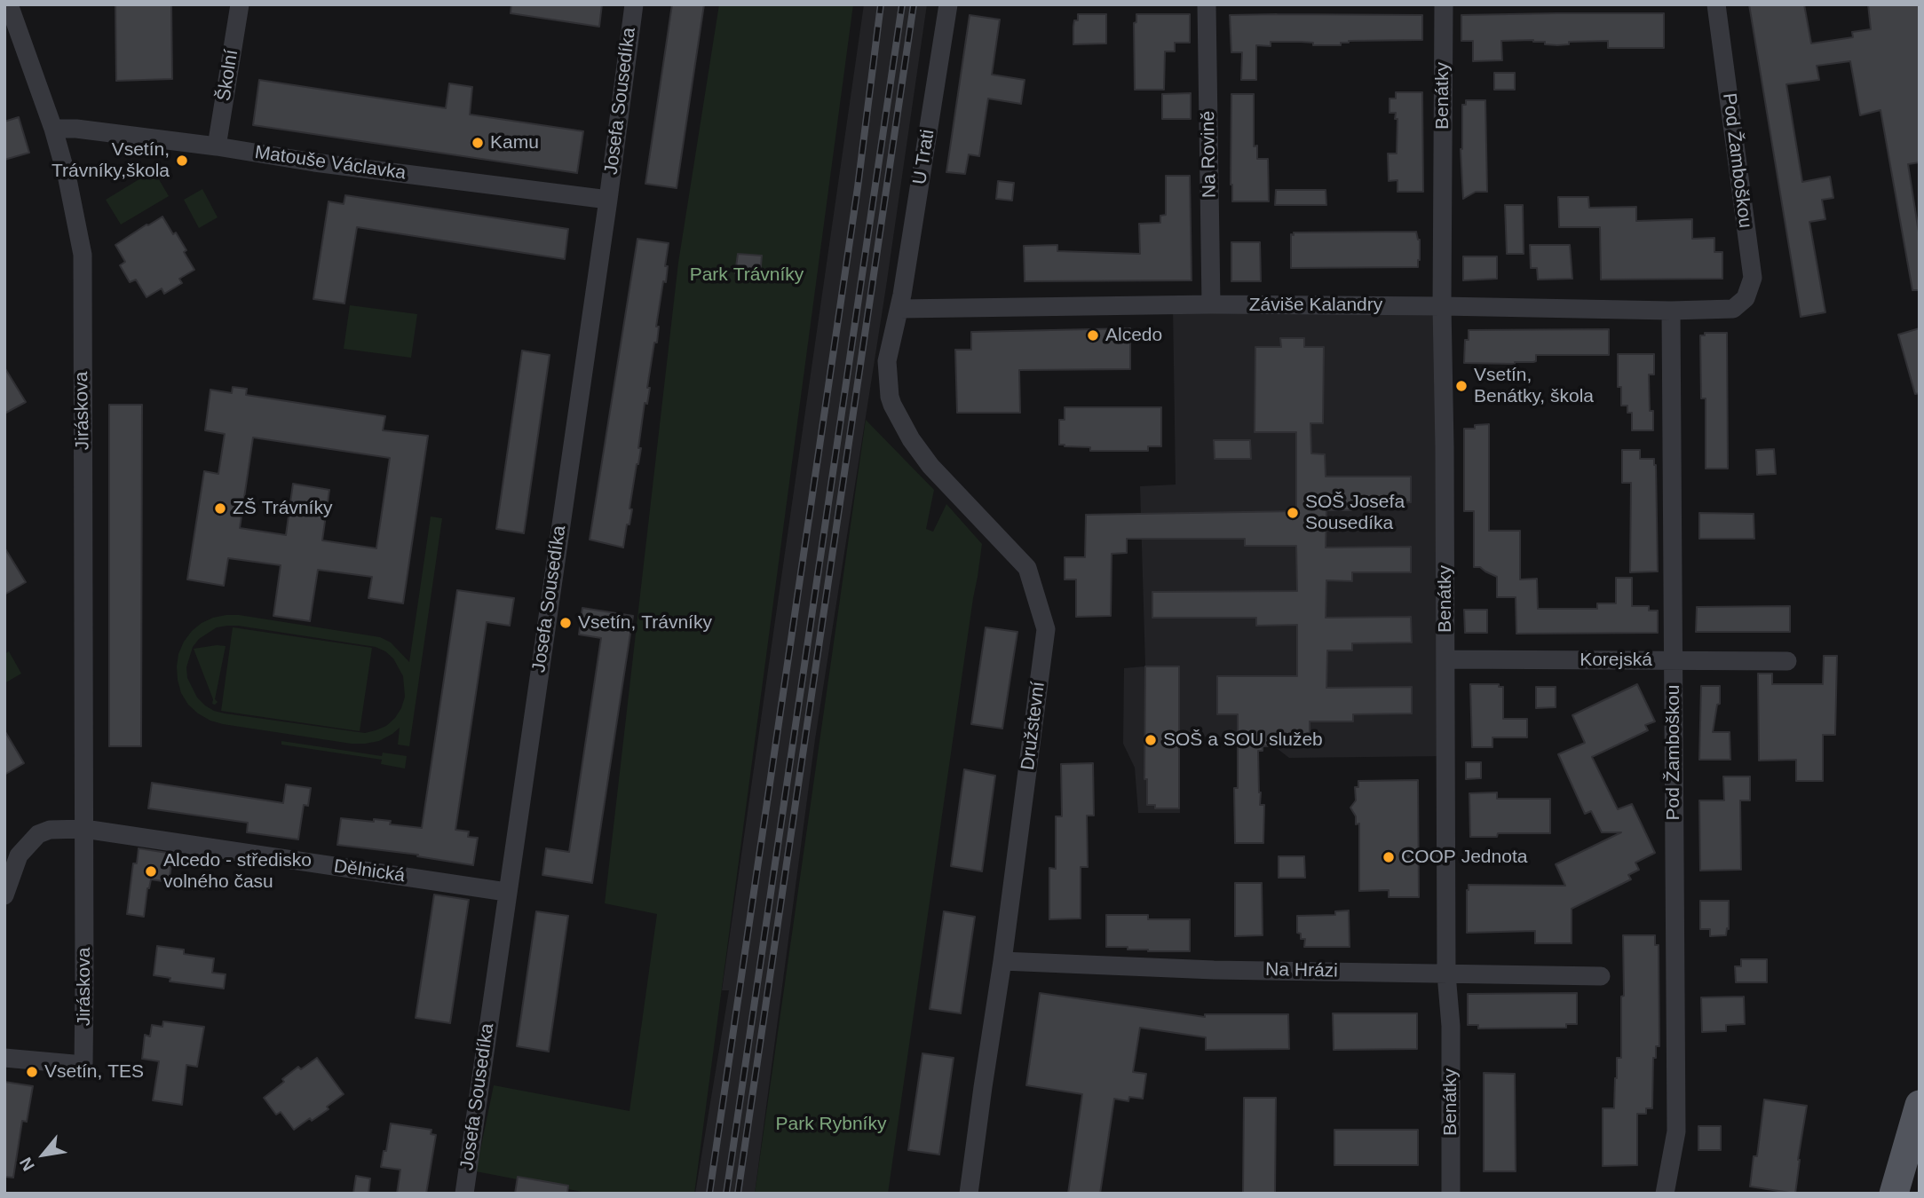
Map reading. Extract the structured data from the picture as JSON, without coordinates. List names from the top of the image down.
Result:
{
  "streets": {
    "street": [
      "Školní",
      "Benátky",
      "Josefa Sousedíka",
      "Na Rovině",
      "U Trati",
      "Pod Žamboškou",
      "Matouše Václavka",
      "Záviše Kalandry",
      "Jiráskova",
      "Korejská",
      "Družstevní",
      "Dělnická",
      "Na Hrázi"
    ]
  },
  "crossings": [
    ["Školní", "Matouše Václavka"],
    ["Benátky", "Záviše Kalandry"],
    ["Benátky", "Korejská"],
    ["Benátky", "Na Hrázi"],
    ["Josefa Sousedíka", "Matouše Václavka"],
    ["Josefa Sousedíka", "Dělnická"],
    ["Na Rovině", "Záviše Kalandry"],
    ["U Trati", "Záviše Kalandry"],
    ["U Trati", "Družstevní"],
    ["Pod Žamboškou", "Záviše Kalandry"],
    ["Pod Žamboškou", "Korejská"],
    ["Matouše Václavka", "Jiráskova"],
    ["Záviše Kalandry", "Družstevní"],
    ["Jiráskova", "Dělnická"],
    ["Družstevní", "Na Hrázi"]
  ],
  "parks": ["Park Trávníky", "Park Rybníky"],
  "places": [
    "Kamu",
    "Vsetín, Trávníky,škola",
    "Alcedo",
    "Vsetín, Benátky, škola",
    "ZŠ Trávníky",
    "SOŠ Josefa Sousedíka",
    "Vsetín, Trávníky",
    "SOŠ a SOU služeb",
    "COOP Jednota",
    "Alcedo - středisko volného času",
    "Vsetín, TES"
  ],
  "north": "bottom left"
}
